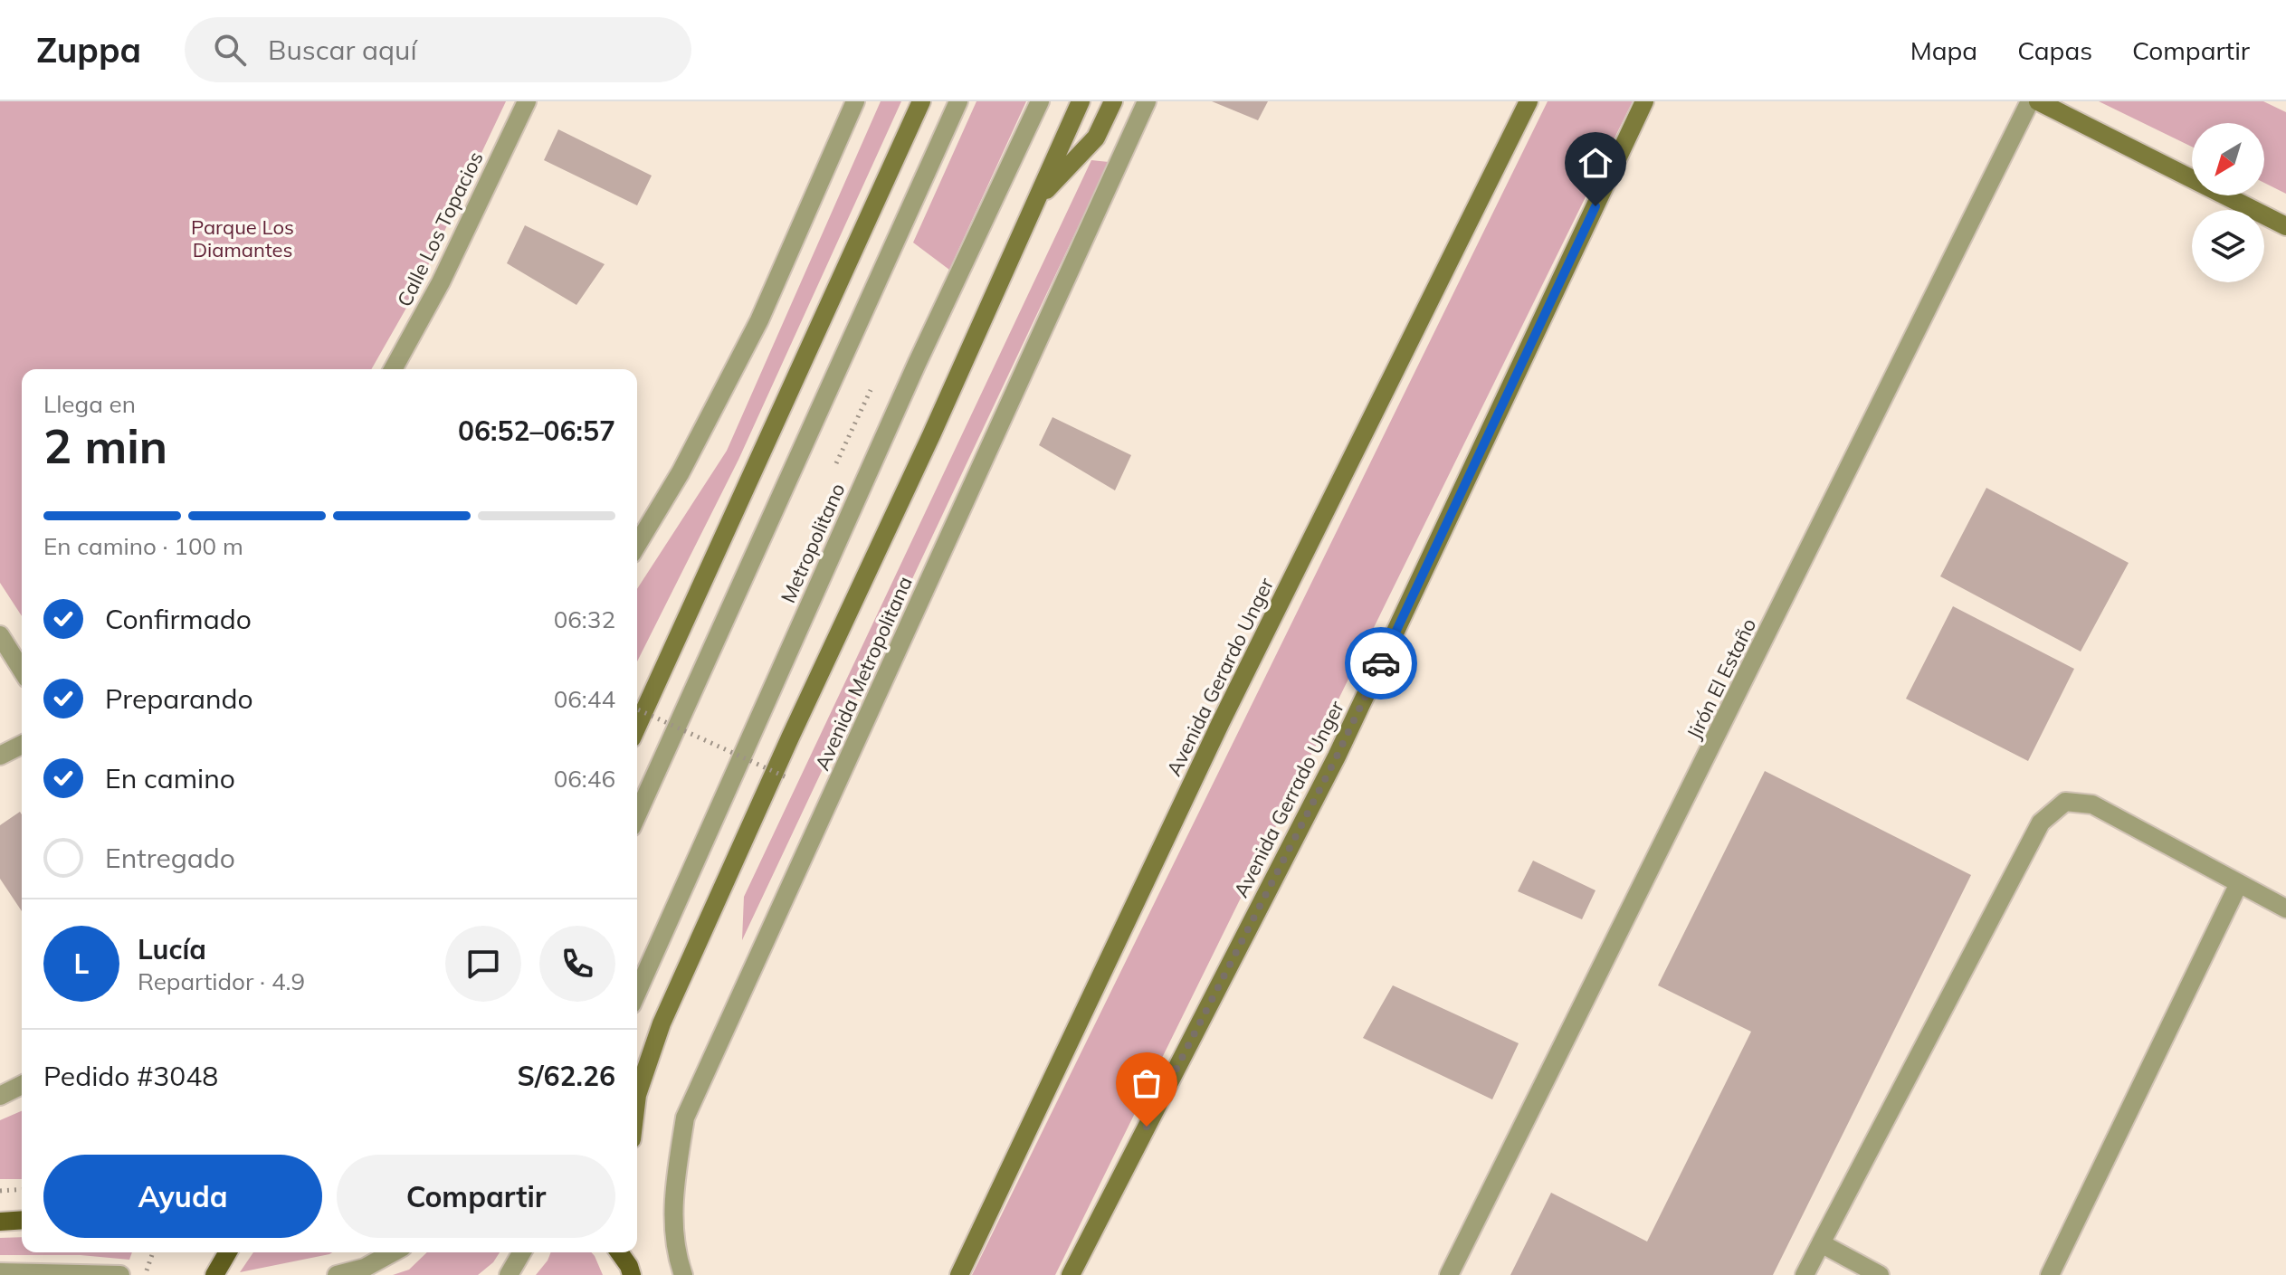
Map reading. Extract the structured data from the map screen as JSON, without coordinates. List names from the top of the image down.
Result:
{
  "streets": {
    "main road": ["Avenida Metropolitana", "Avenida Gerardo Unger", "Avenida Gerrado Unger"],
    "street": ["Calle Los Topacios", "Metropolitano", "Jirón El Estaño"]
  },
  "parks": ["Parque Los Diamantes"],
  "north": "bottom left",
  "page": {
    "header": "Zuppa",
    "search": "Buscar aquí",
    "nav": ["Mapa", "Capas", "Compartir"],
    "heading": ["2 min", "Llega en", "06:52–06:57"],
    "panel": [
      "Lucía",
      "Repartidor · 4.9",
      "Pedido #3048",
      "S/62.26"
    ],
    "bar": "En camino · 100 m",
    "list": [
      ["Confirmado", "06:32"],
      ["Preparando", "06:44"],
      ["En camino", "06:46"],
      "Entregado"
    ],
    "round": "L",
    "buttons": ["Ayuda", "Compartir"]
  }
}
